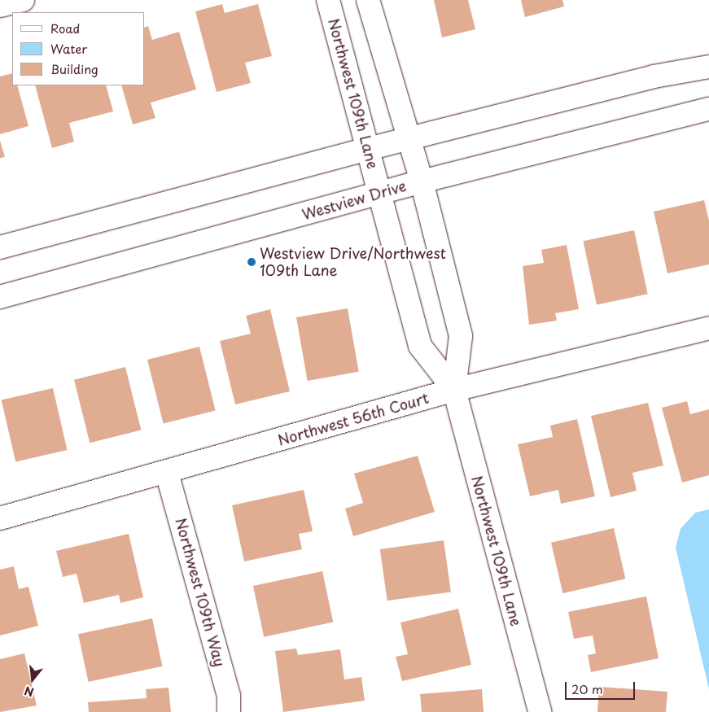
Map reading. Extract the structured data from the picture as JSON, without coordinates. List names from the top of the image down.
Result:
{
  "streets": {
    "street": [
      "Northwest 109th Lane",
      "Westview Drive",
      "Northwest 56th Court",
      "Northwest 109th Way"
    ]
  },
  "crossings": [
    ["Northwest 109th Lane", "Westview Drive"],
    ["Northwest 109th Lane", "Northwest 56th Court"],
    ["Northwest 56th Court", "Northwest 109th Way"]
  ],
  "places": ["Westview Drive/Northwest 109th Lane"],
  "legend": ["Road", "Water", "Building"],
  "scale_bar": "20 m",
  "north": "bottom"
}
